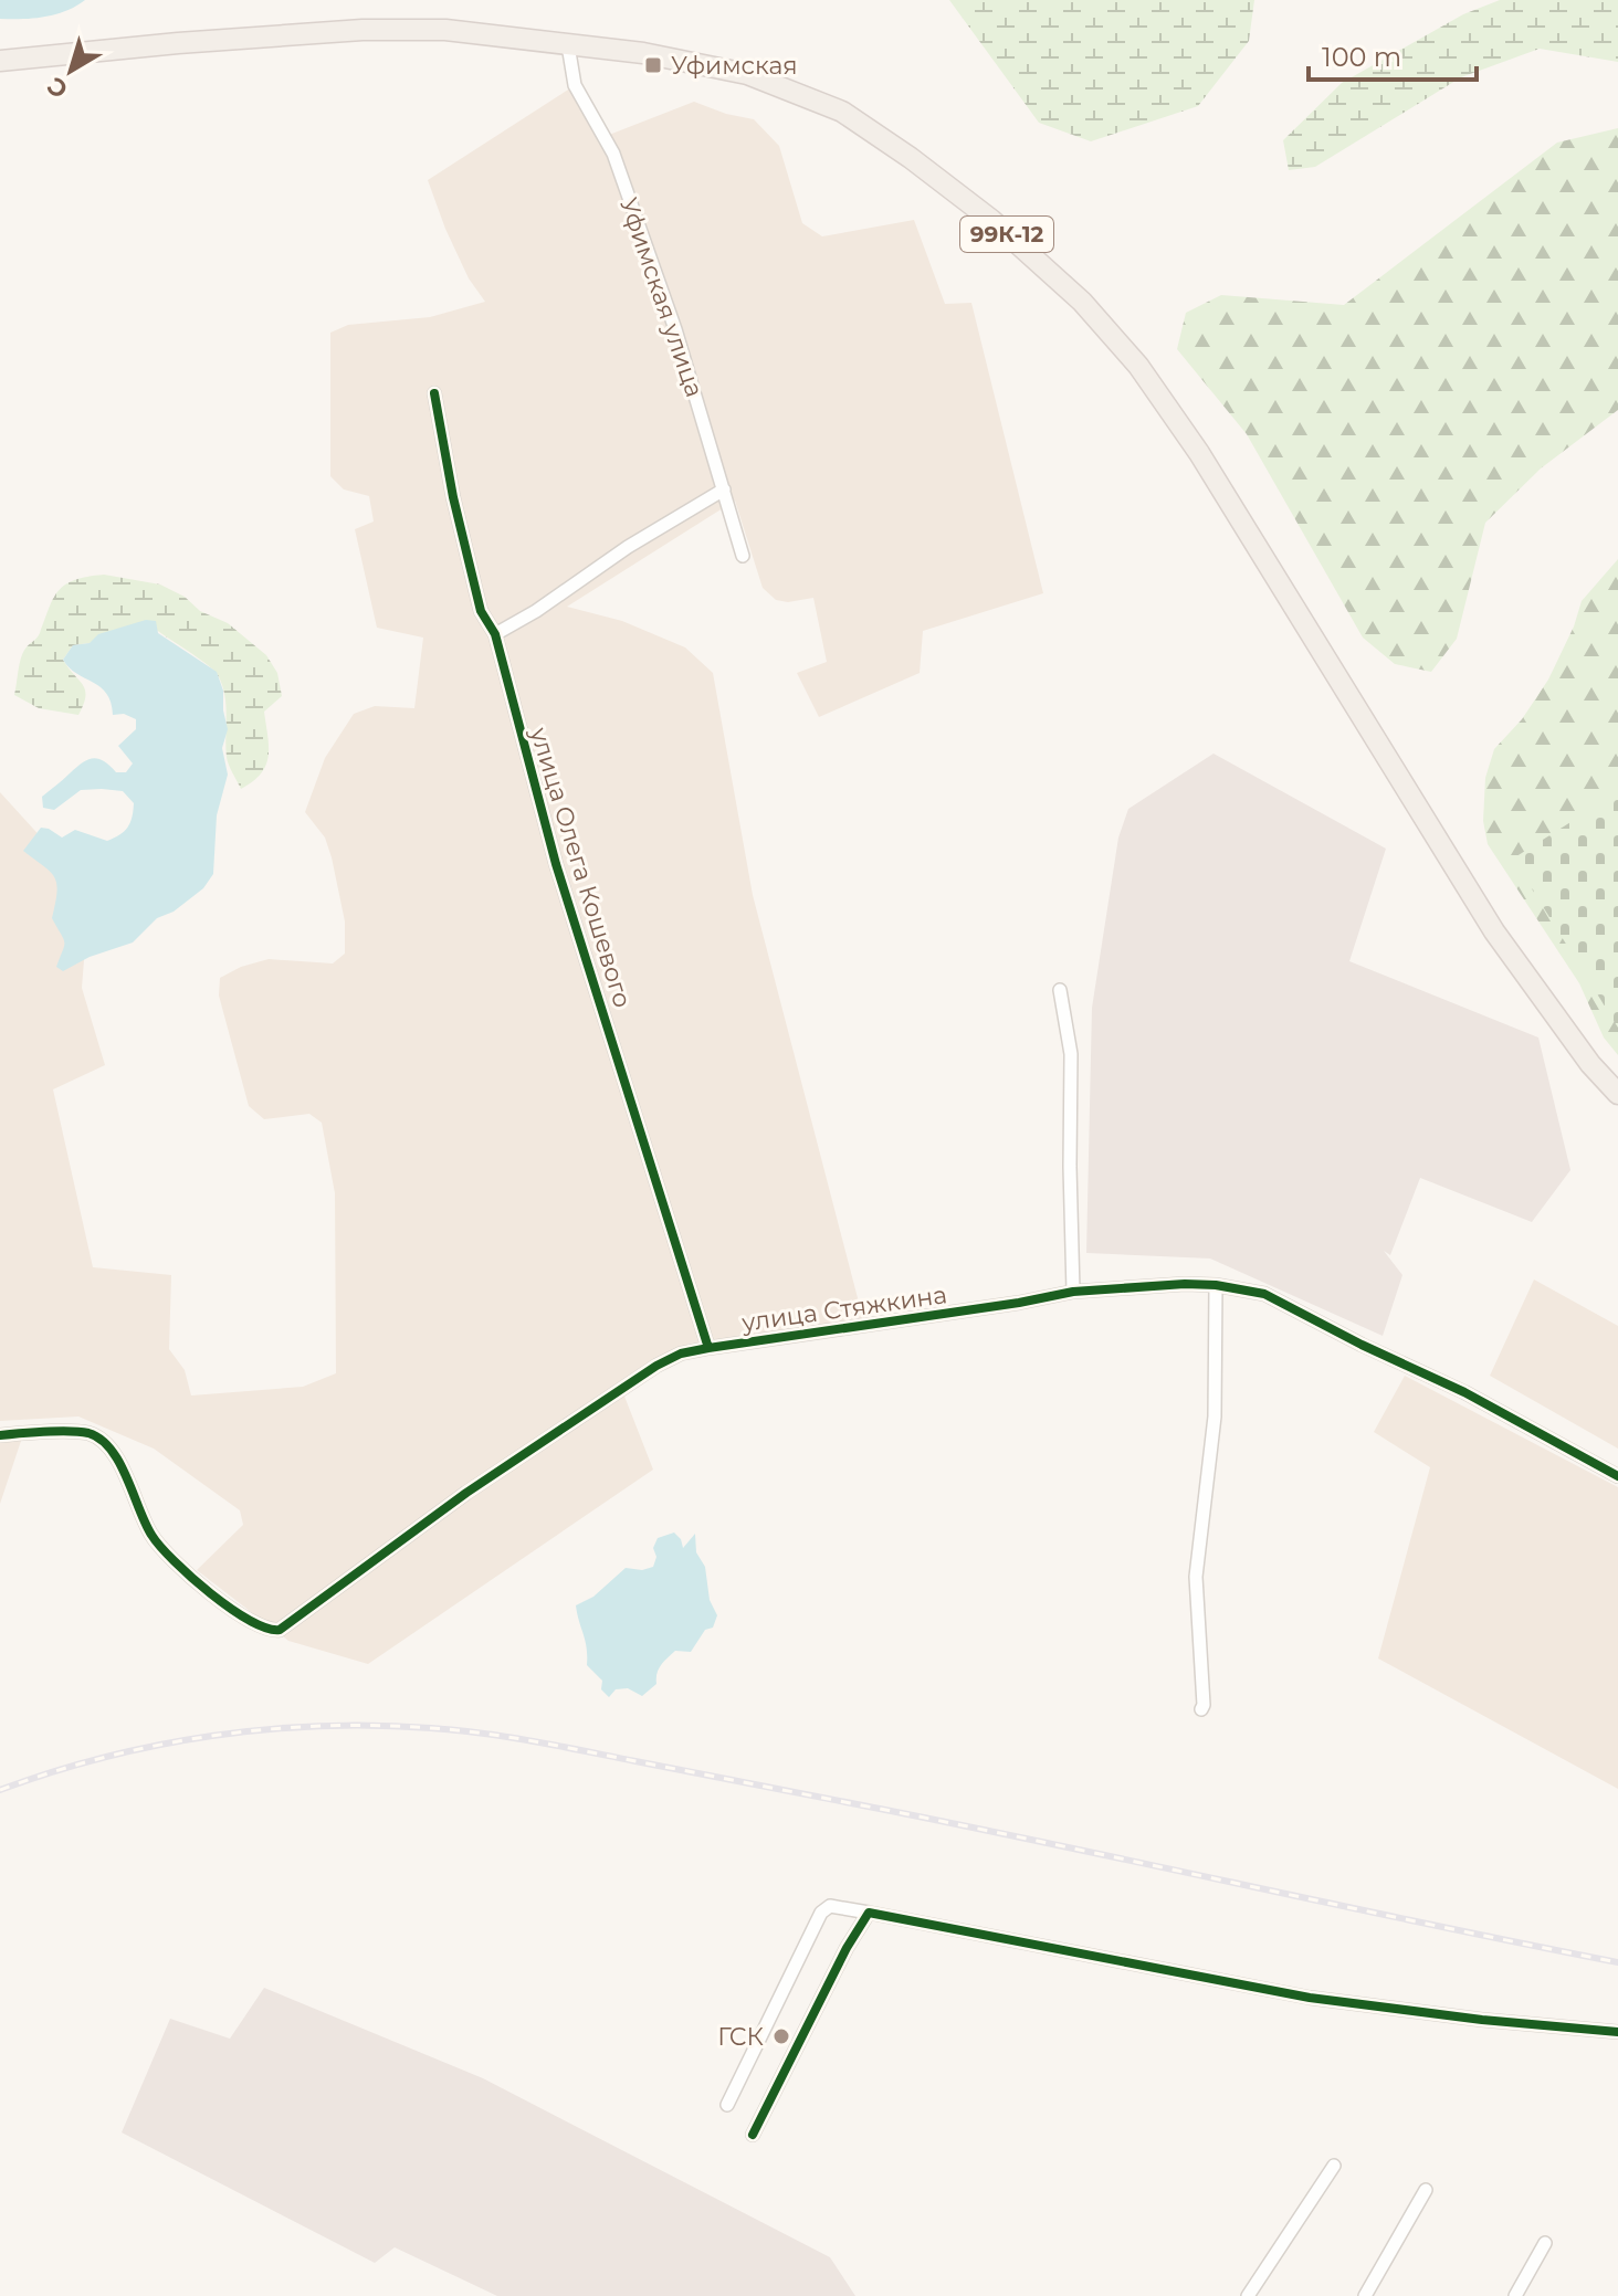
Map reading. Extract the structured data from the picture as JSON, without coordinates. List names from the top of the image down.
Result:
{
  "streets": {
    "main road": ["99К-12"],
    "street": ["Уфимская улица", "улица Олега Кошевого", "улица Стяжкина"]
  },
  "crossings": [
    ["99К-12", "Уфимская улица"],
    ["улица Олега Кошевого", "улица Стяжкина"]
  ],
  "places": {
    "transit": ["Уфимская"],
    "other": ["ГСК"]
  },
  "scale_bar": "100 m",
  "north": "bottom left"
}
